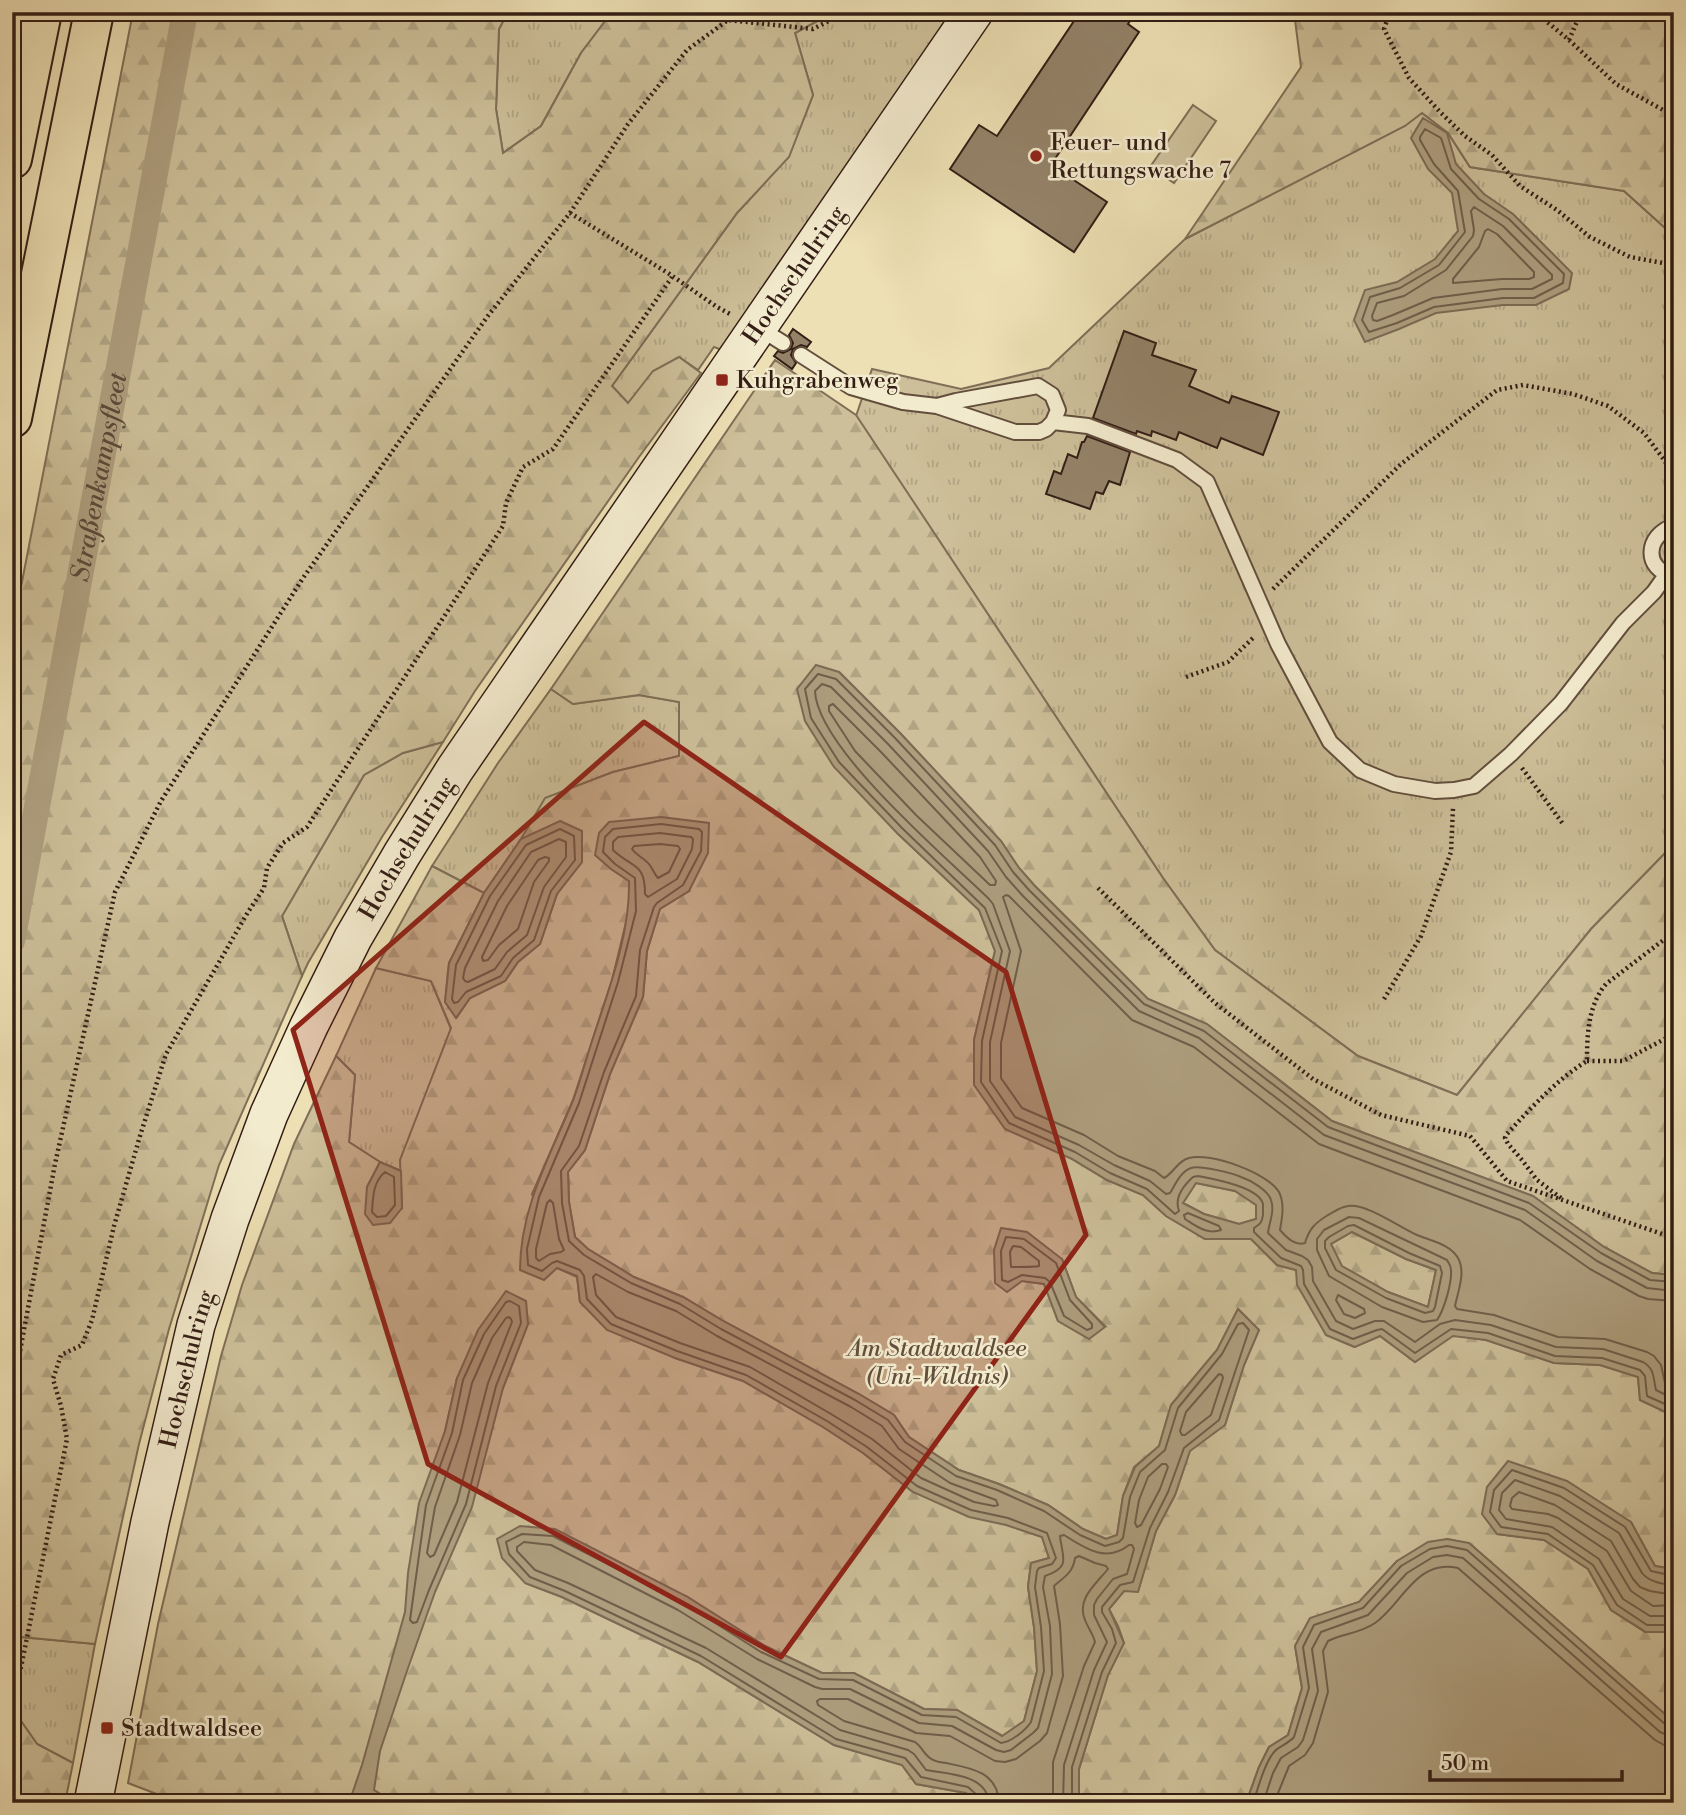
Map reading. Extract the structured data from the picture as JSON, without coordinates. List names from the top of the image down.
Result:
{
  "streets": {
    "street": ["Hochschulring"]
  },
  "water": ["Straßenkampsfleet"],
  "parks": ["Am Stadtwaldsee (Uni-Wildnis)"],
  "places": {
    "other": ["Feuer- und Rettungswache 7"],
    "transit": ["Kuhgrabenweg", "Stadtwaldsee"]
  },
  "scale_bar": "50 m"
}
